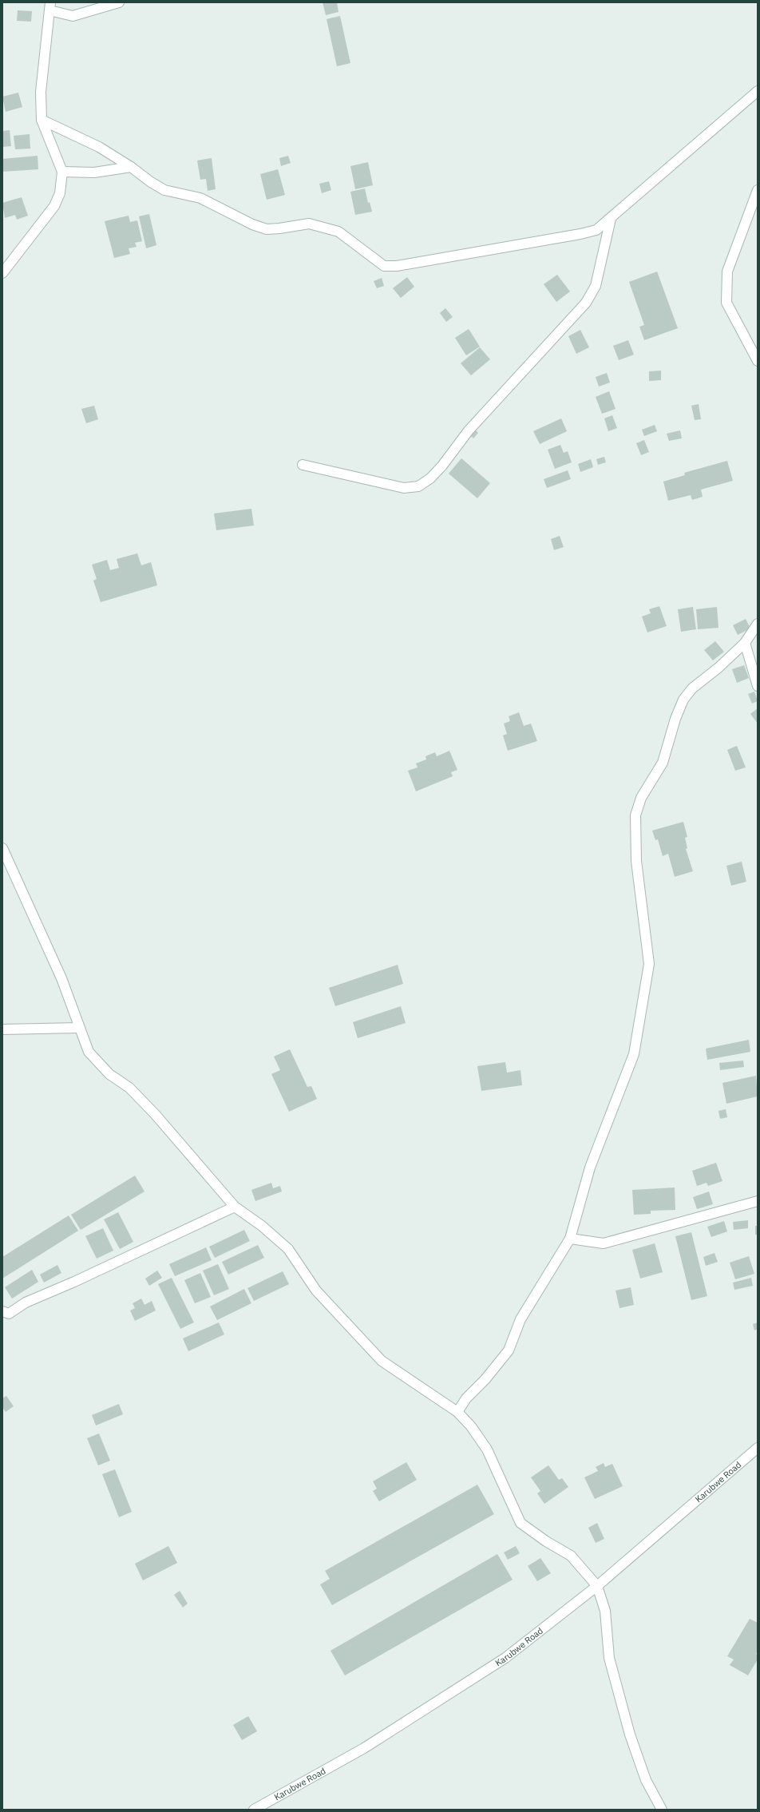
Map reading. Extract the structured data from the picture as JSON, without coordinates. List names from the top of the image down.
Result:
{
  "streets": {
    "street": ["Karubwe Road"]
  }
}
